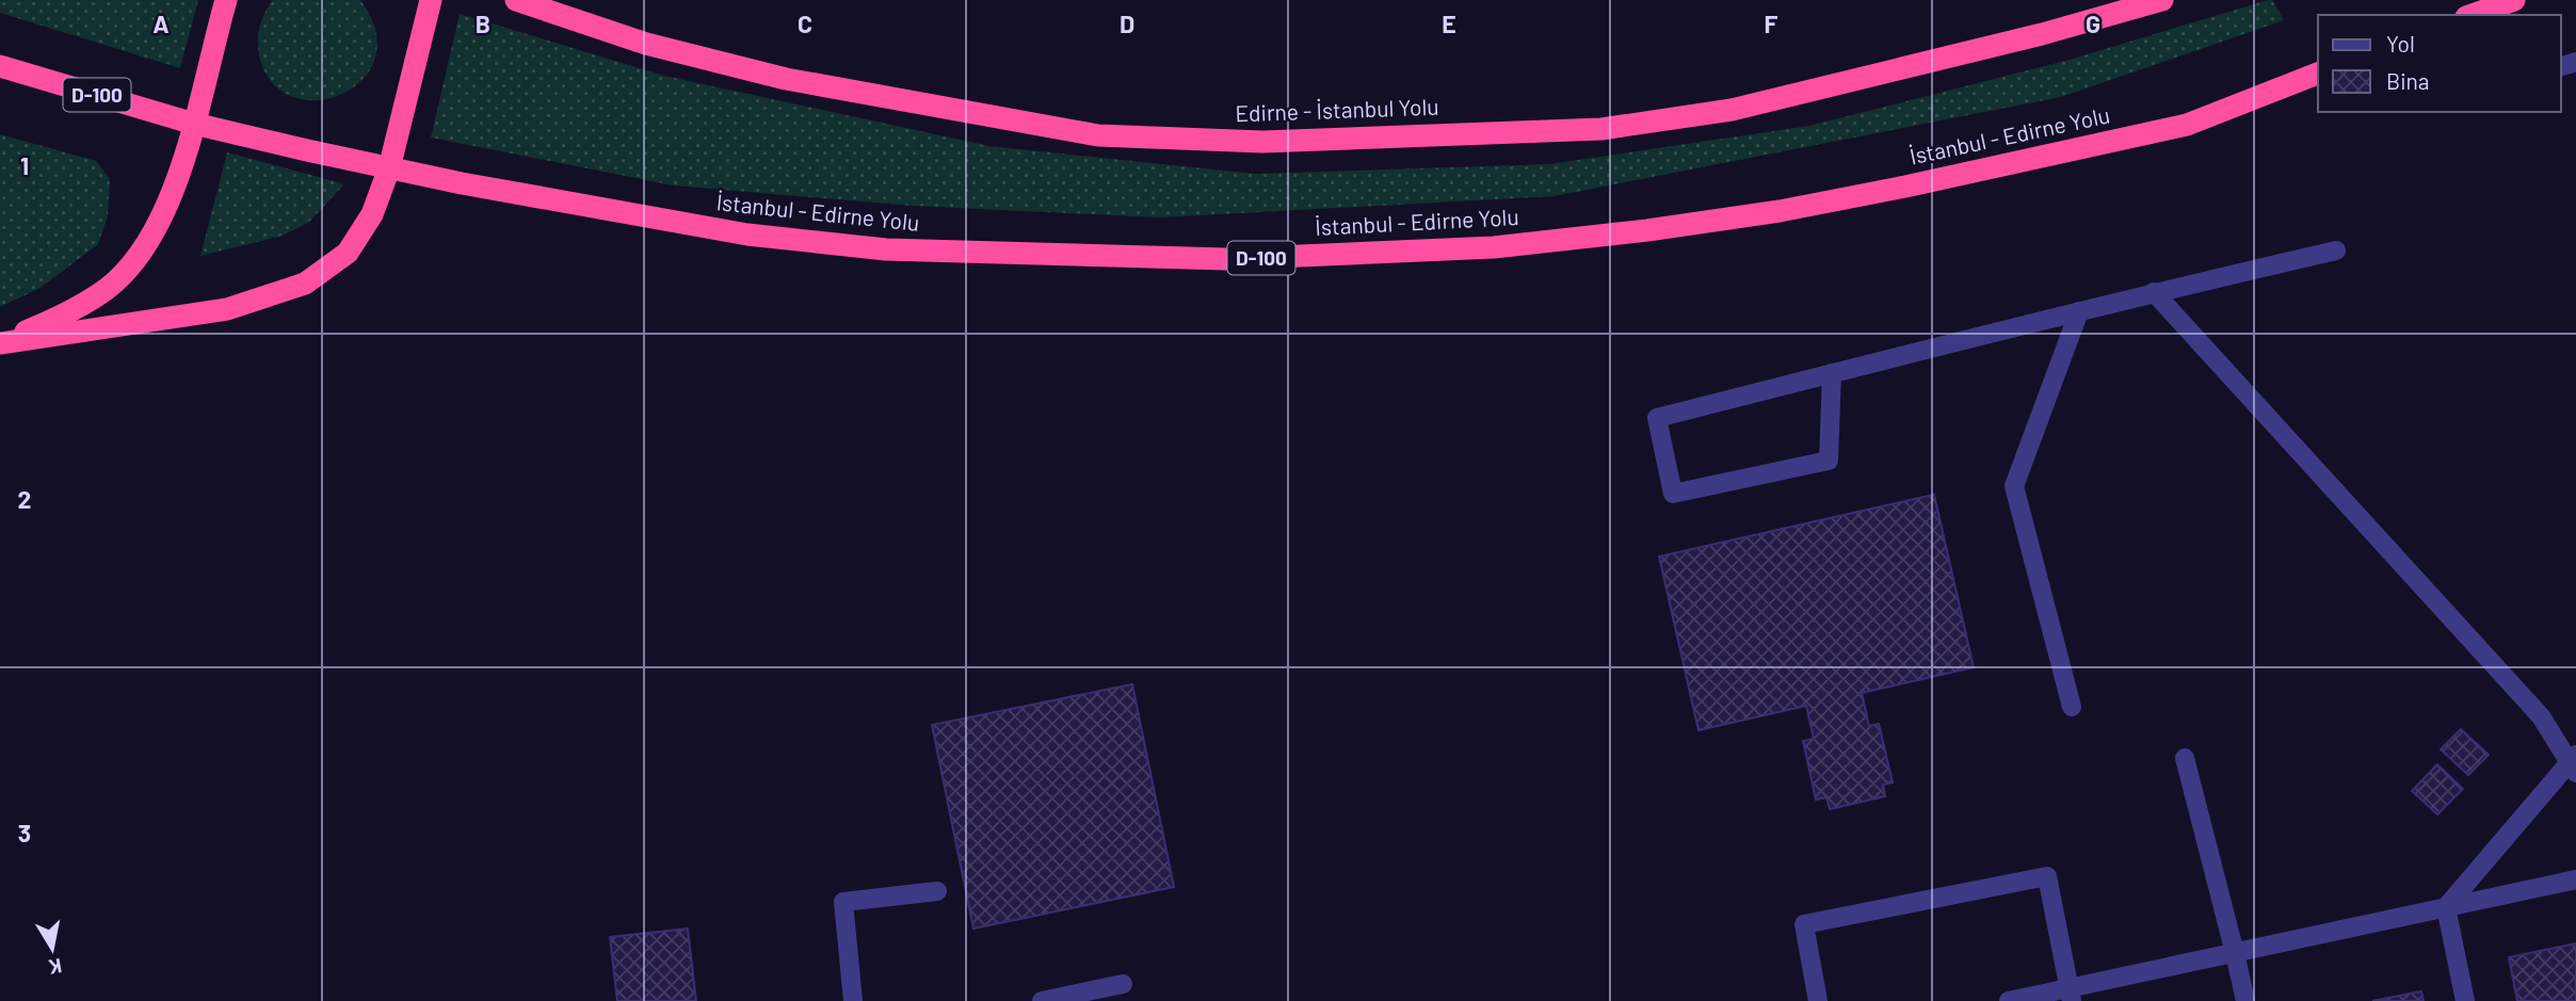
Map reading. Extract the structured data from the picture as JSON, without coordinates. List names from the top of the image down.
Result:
{
  "streets": {
    "highway": ["D-100", "Edirne - İstanbul Yolu", "İstanbul - Edirne Yolu"]
  },
  "crossings": [
    ["D-100", "İstanbul - Edirne Yolu"]
  ],
  "legend": ["Yol", "Bina"],
  "north": "bottom",
  "grid": {
    "columns": [
      "A",
      "B",
      "C",
      "D",
      "E",
      "F",
      "G"
    ],
    "rows": ["1", "2", "3"]
  }
}
